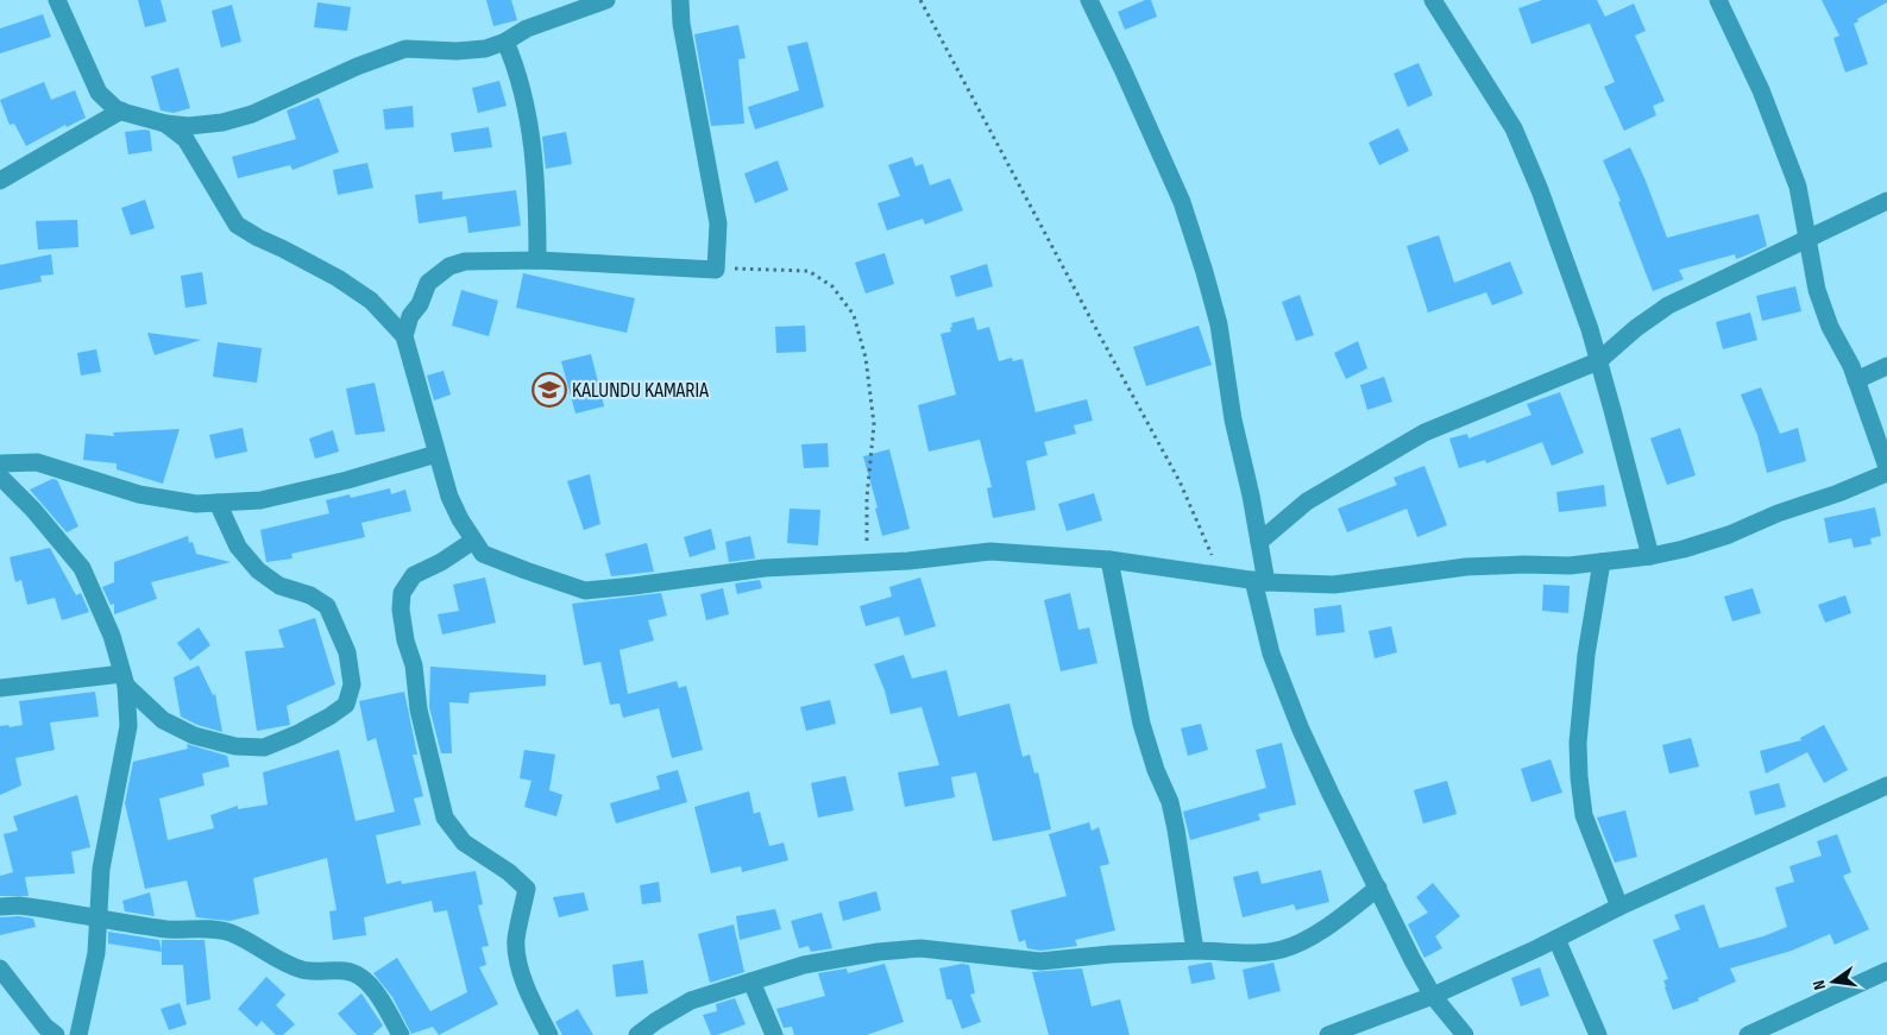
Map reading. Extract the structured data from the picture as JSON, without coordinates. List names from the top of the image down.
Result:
{
  "places": {
    "school or university": ["KALUNDU KAMARIA"]
  },
  "north": "left"
}
